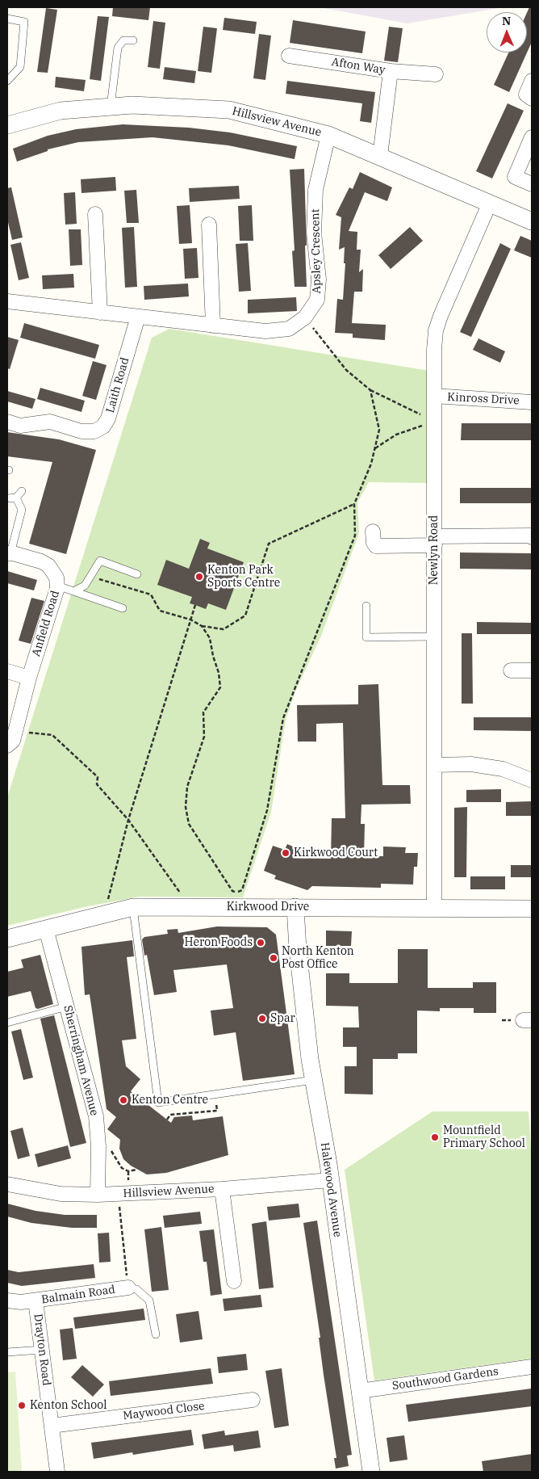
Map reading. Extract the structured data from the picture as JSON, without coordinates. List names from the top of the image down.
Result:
{
  "streets": {
    "street": [
      "Afton Way",
      "Hillsview Avenue",
      "Apsley Crescent",
      "Laith Road",
      "Kinross Drive",
      "Newlyn Road",
      "Anfield Road",
      "Kirkwood Drive",
      "Sherringham Avenue",
      "Halewood Avenue",
      "Balmain Road",
      "Drayton Road",
      "Southwood Gardens",
      "Maywood Close"
    ]
  },
  "crossings": [
    ["Afton Way", "Hillsview Avenue"],
    ["Hillsview Avenue", "Apsley Crescent"],
    ["Hillsview Avenue", "Newlyn Road"],
    ["Hillsview Avenue", "Sherringham Avenue"],
    ["Hillsview Avenue", "Halewood Avenue"],
    ["Hillsview Avenue", "Balmain Road"],
    ["Apsley Crescent", "Laith Road"],
    ["Kinross Drive", "Newlyn Road"],
    ["Newlyn Road", "Kirkwood Drive"],
    ["Kirkwood Drive", "Sherringham Avenue"],
    ["Kirkwood Drive", "Halewood Avenue"],
    ["Halewood Avenue", "Southwood Gardens"],
    ["Balmain Road", "Drayton Road"],
    ["Drayton Road", "Maywood Close"]
  ],
  "places": [
    "Kenton Park Sports Centre",
    "Kirkwood Court",
    "Heron Foods",
    "North Kenton Post Office",
    "Spar",
    "Kenton Centre",
    "Mountfield Primary School",
    "Kenton School"
  ],
  "north": "top"
}
